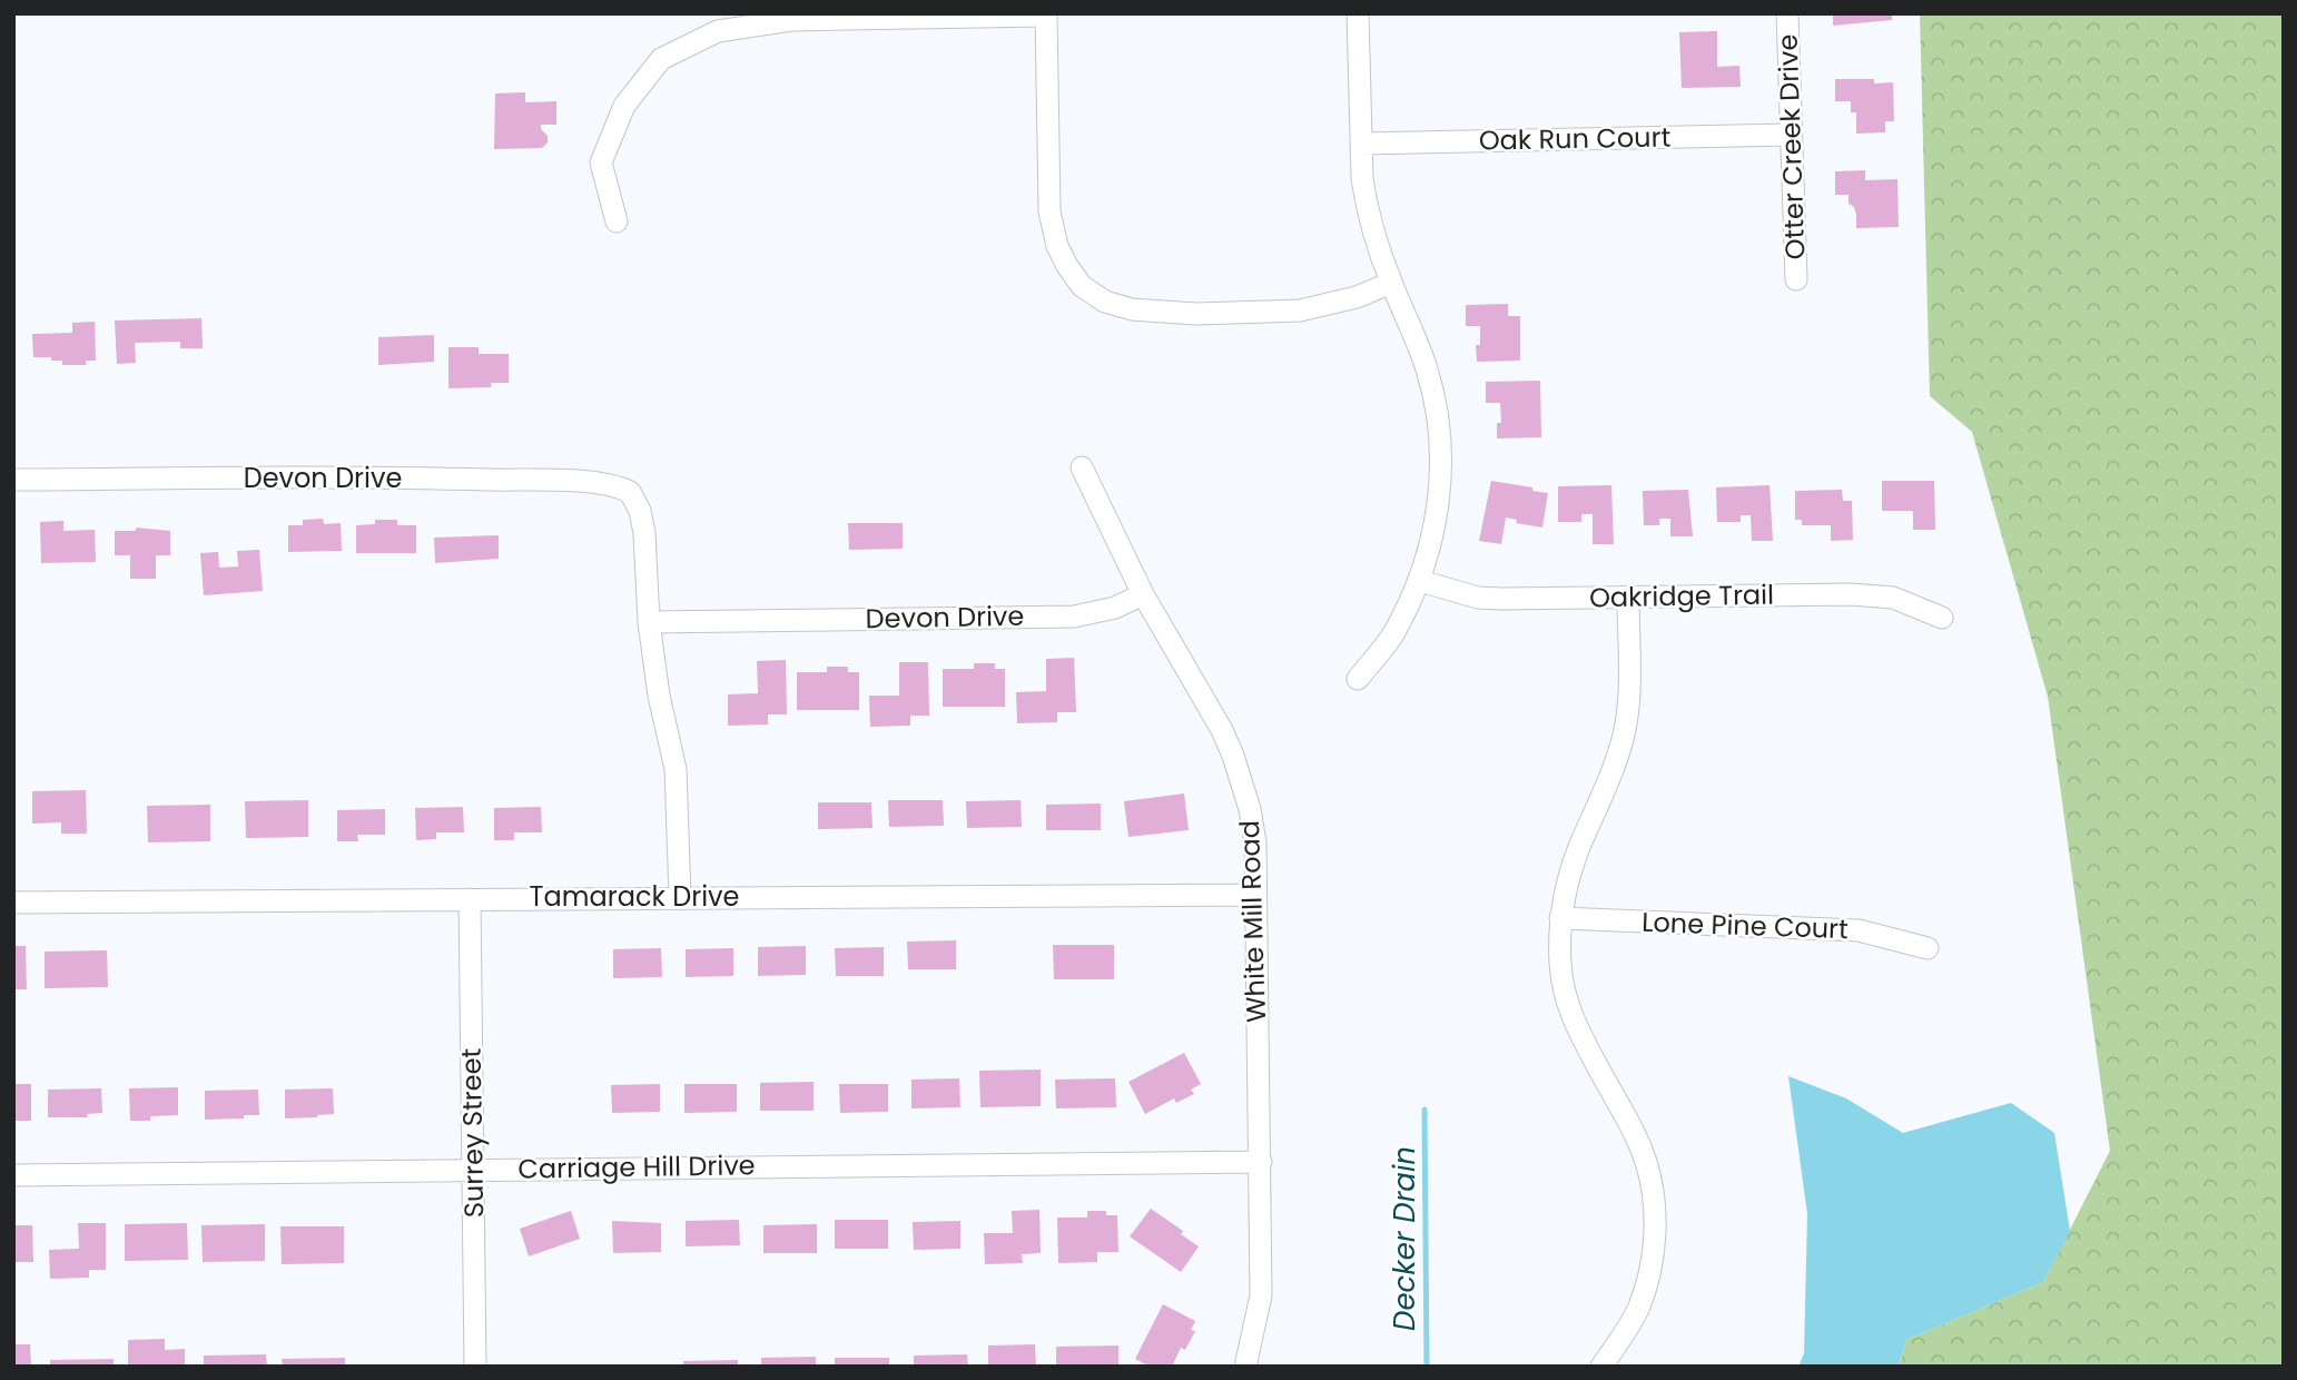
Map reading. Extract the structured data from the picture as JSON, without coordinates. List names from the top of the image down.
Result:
{
  "streets": {
    "street": [
      "Oak Run Court",
      "Otter Creek Drive",
      "Devon Drive",
      "Oakridge Trail",
      "Tamarack Drive",
      "White Mill Road",
      "Lone Pine Court",
      "Surrey Street",
      "Carriage Hill Drive"
    ]
  },
  "crossings": [
    ["Oak Run Court", "Otter Creek Drive"],
    ["Devon Drive", "White Mill Road"],
    ["Tamarack Drive", "White Mill Road"],
    ["Tamarack Drive", "Surrey Street"],
    ["White Mill Road", "Carriage Hill Drive"],
    ["Surrey Street", "Carriage Hill Drive"]
  ],
  "water": ["Decker Drain"]
}
